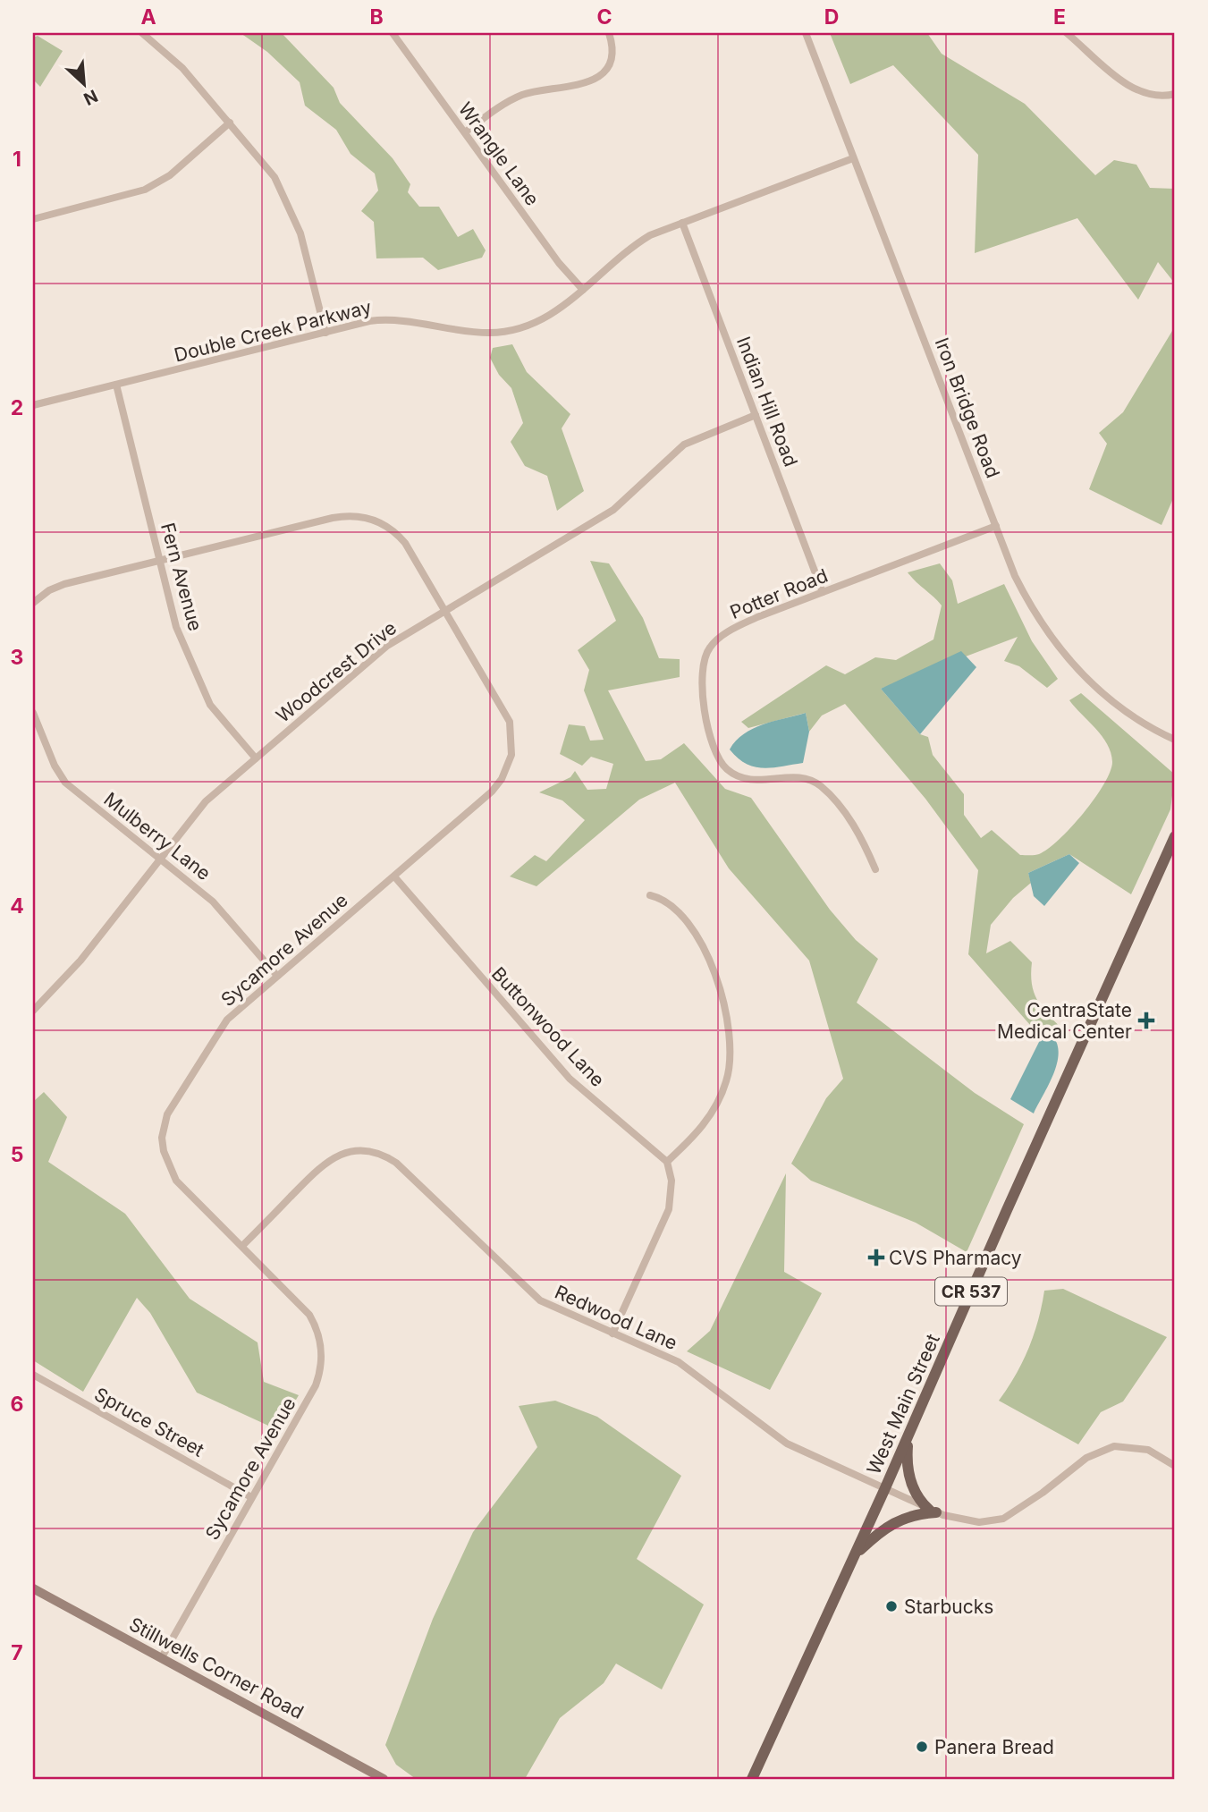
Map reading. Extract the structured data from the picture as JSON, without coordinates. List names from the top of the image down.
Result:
{
  "streets": {
    "main road": ["CR 537", "West Main Street"],
    "street": [
      "Wrangle Lane",
      "Double Creek Parkway",
      "Indian Hill Road",
      "Iron Bridge Road",
      "Fern Avenue",
      "Potter Road",
      "Woodcrest Drive",
      "Mulberry Lane",
      "Sycamore Avenue",
      "Buttonwood Lane",
      "Redwood Lane",
      "Spruce Street",
      "Stillwells Corner Road"
    ]
  },
  "crossings": [
    ["Wrangle Lane", "Double Creek Parkway"],
    ["Double Creek Parkway", "Indian Hill Road"],
    ["Double Creek Parkway", "Iron Bridge Road"],
    ["Double Creek Parkway", "Fern Avenue"],
    ["Indian Hill Road", "Potter Road"],
    ["Indian Hill Road", "Woodcrest Drive"],
    ["Iron Bridge Road", "Potter Road"],
    ["Fern Avenue", "Woodcrest Drive"],
    ["Fern Avenue", "Sycamore Avenue"],
    ["Woodcrest Drive", "Mulberry Lane"],
    ["Woodcrest Drive", "Sycamore Avenue"],
    ["Mulberry Lane", "Sycamore Avenue"],
    ["Sycamore Avenue", "Buttonwood Lane"],
    ["Sycamore Avenue", "Redwood Lane"],
    ["Sycamore Avenue", "Spruce Street"],
    ["Sycamore Avenue", "Stillwells Corner Road"],
    ["Redwood Lane", "West Main Street"]
  ],
  "places": {
    "health": ["CentraState Medical Center", "CVS Pharmacy"],
    "other": ["Starbucks", "Panera Bread"]
  },
  "north": "bottom right",
  "grid": {
    "columns": [
      "A",
      "B",
      "C",
      "D",
      "E"
    ],
    "rows": [
      "1",
      "2",
      "3",
      "4",
      "5",
      "6",
      "7"
    ]
  }
}
